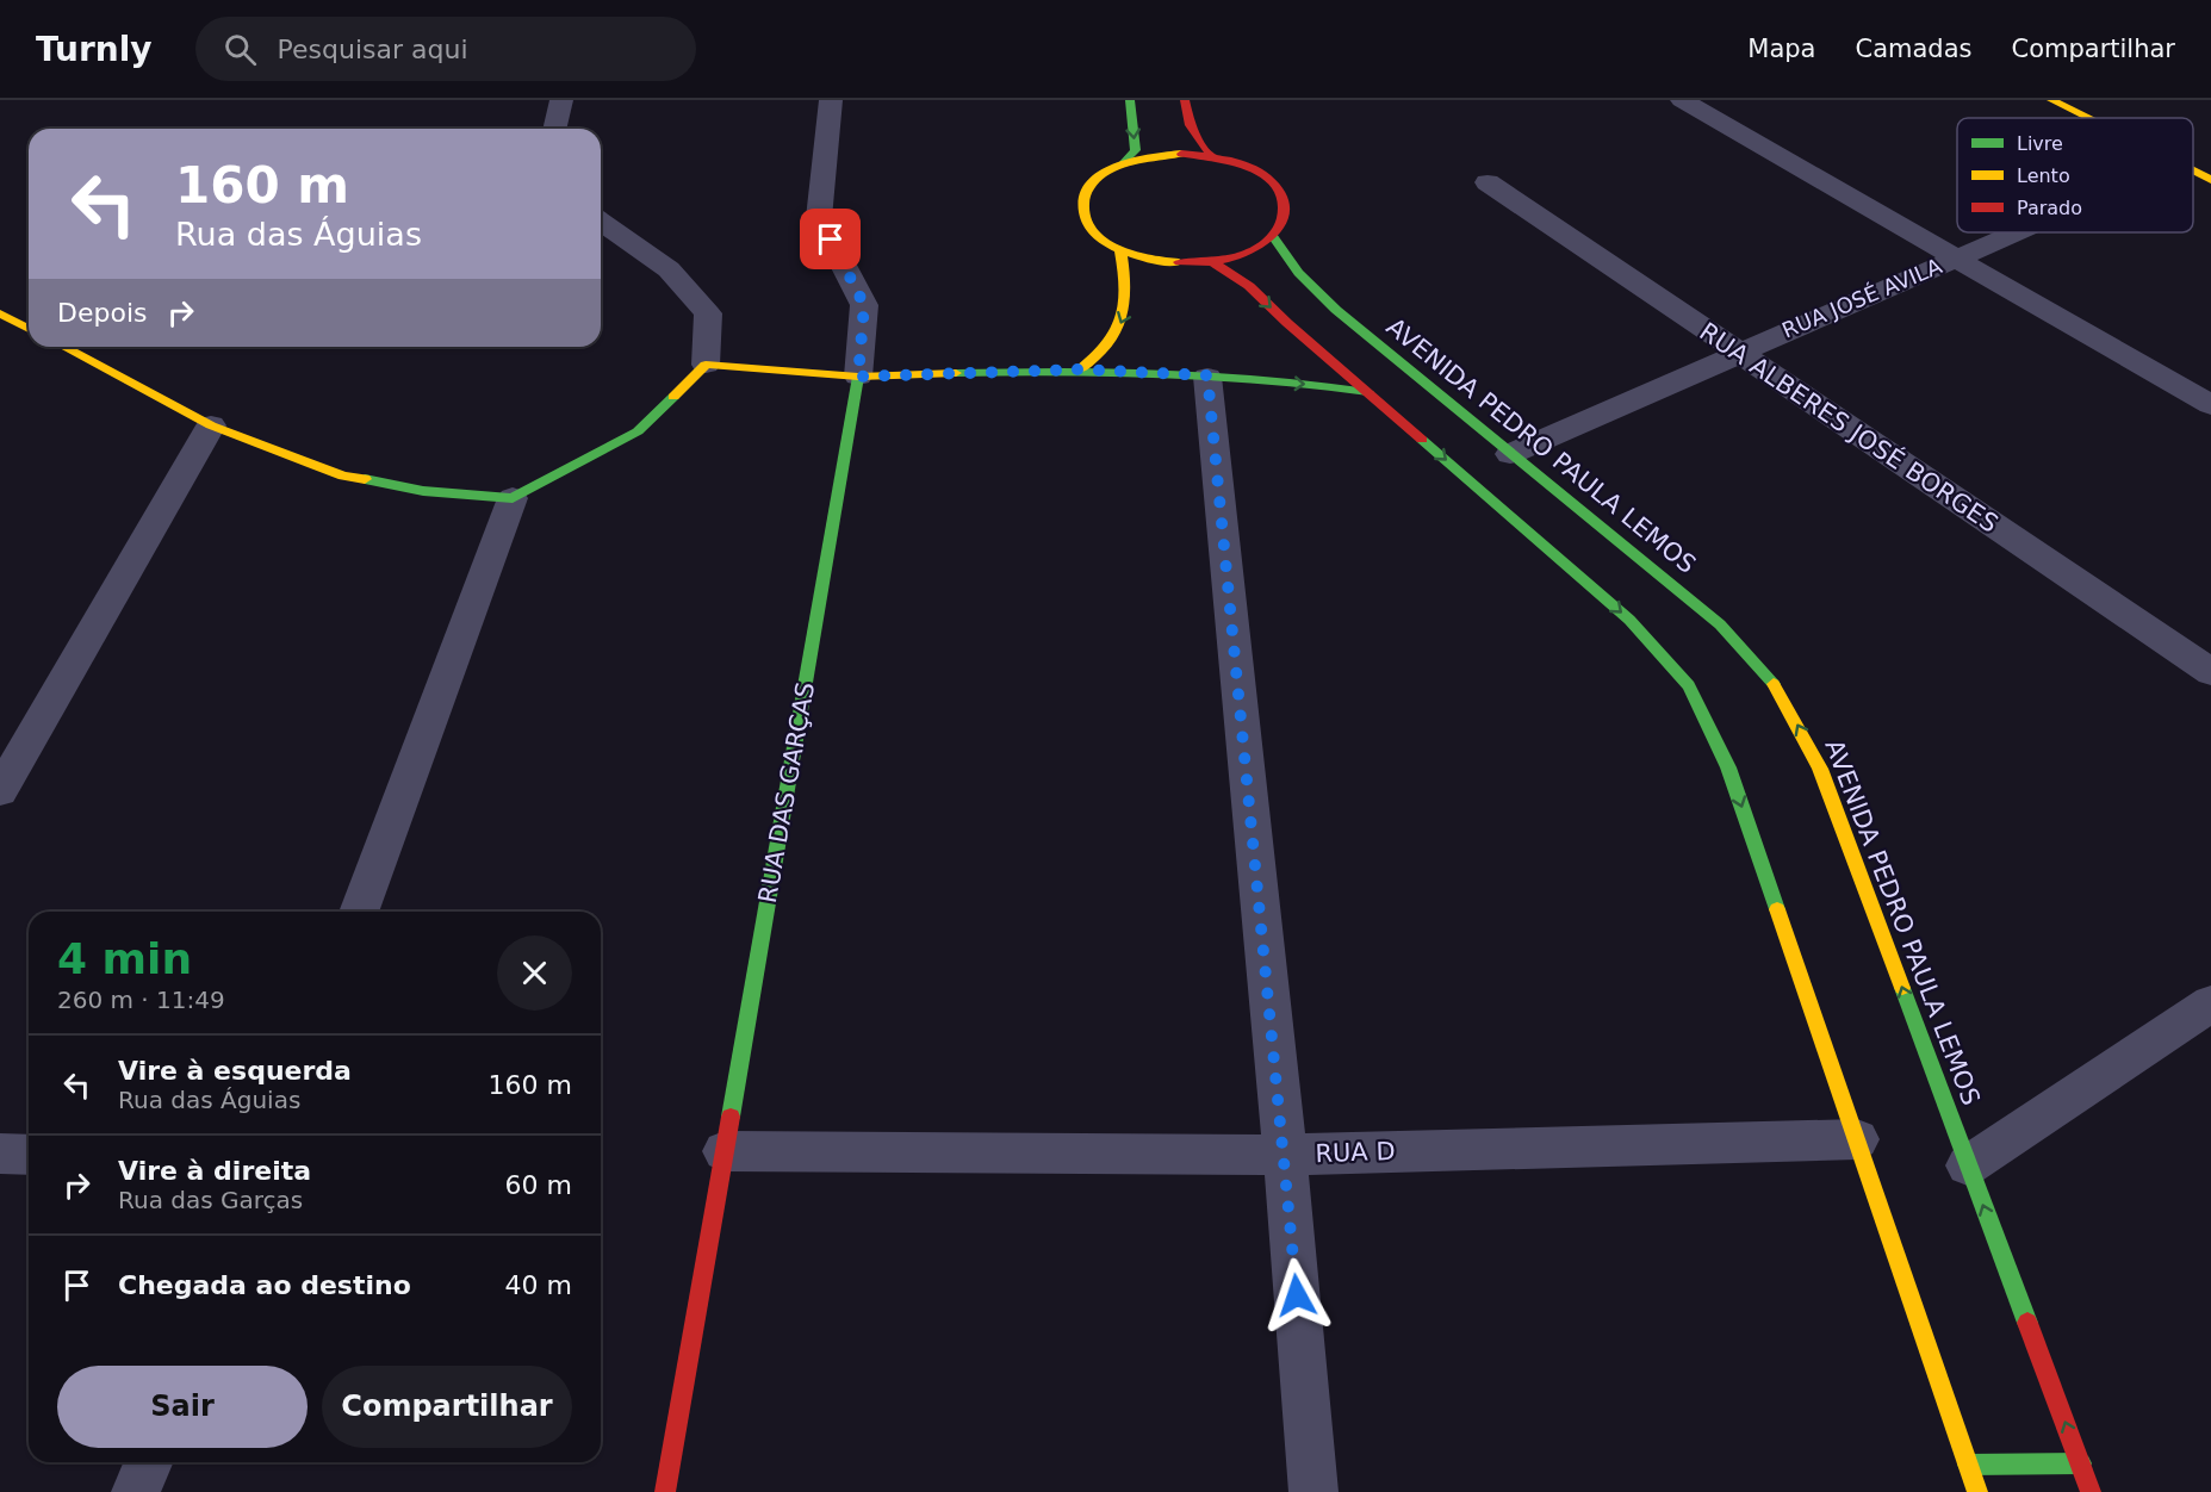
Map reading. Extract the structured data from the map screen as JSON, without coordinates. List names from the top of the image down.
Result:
{
  "streets": {
    "street": [
      "RUA JOSÉ AVILA",
      "RUA ALBERES JOSÉ BORGES",
      "AVENIDA PEDRO PAULA LEMOS",
      "RUA DAS GARÇAS",
      "RUA D"
    ]
  },
  "crossings": [
    ["RUA JOSÉ AVILA", "RUA ALBERES JOSÉ BORGES"],
    ["RUA JOSÉ AVILA", "AVENIDA PEDRO PAULA LEMOS"],
    ["RUA DAS GARÇAS", "RUA D"]
  ],
  "legend": ["Livre", "Lento", "Parado"],
  "page": {
    "header": "Turnly",
    "search": "Pesquisar aqui",
    "nav": ["Mapa", "Camadas", "Compartilhar"],
    "turn": ["160 m", "Rua das Águias"],
    "then": "Depois",
    "heading": ["4 min", "260 m · 11:49"],
    "list": [
      {
        "name": "Vire à esquerda",
        "note": "Rua das Águias",
        "value": "160 m"
      },
      {
        "name": "Vire à direita",
        "note": "Rua das Garças",
        "value": "60 m"
      },
      {
        "name": "Chegada ao destino",
        "value": "40 m"
      }
    ],
    "buttons": ["Sair", "Compartilhar"]
  }
}
